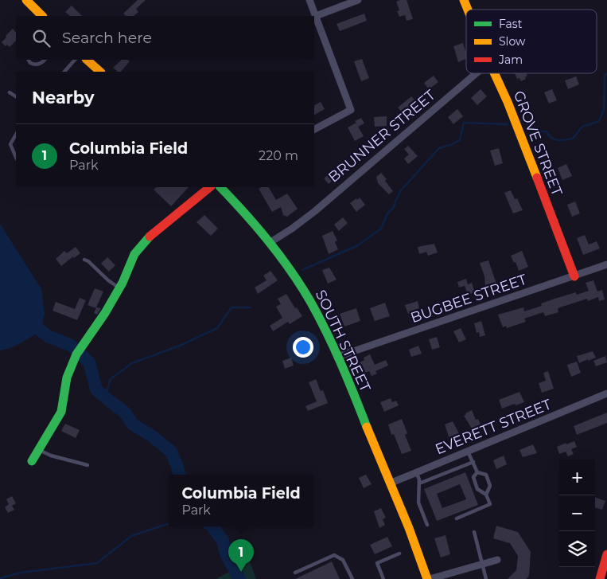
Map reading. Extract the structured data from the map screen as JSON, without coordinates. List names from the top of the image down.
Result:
{
  "streets": {
    "street": [
      "BRUNNER STREET",
      "GROVE STREET",
      "BUGBEE STREET",
      "SOUTH STREET",
      "EVERETT STREET"
    ]
  },
  "crossings": [
    ["BRUNNER STREET", "SOUTH STREET"],
    ["GROVE STREET", "BUGBEE STREET"],
    ["BUGBEE STREET", "SOUTH STREET"],
    ["SOUTH STREET", "EVERETT STREET"]
  ],
  "legend": ["Fast", "Slow", "Jam"],
  "page": {
    "search": "Search here",
    "heading": "Nearby",
    "list": [
      {
        "mark": "1",
        "name": "Columbia Field",
        "note": "Park",
        "value": "220 m"
      }
    ],
    "map_buttons": ["+", "−"],
    "popup": ["Columbia Field", "Park"],
    "pins": "1"
  }
}
